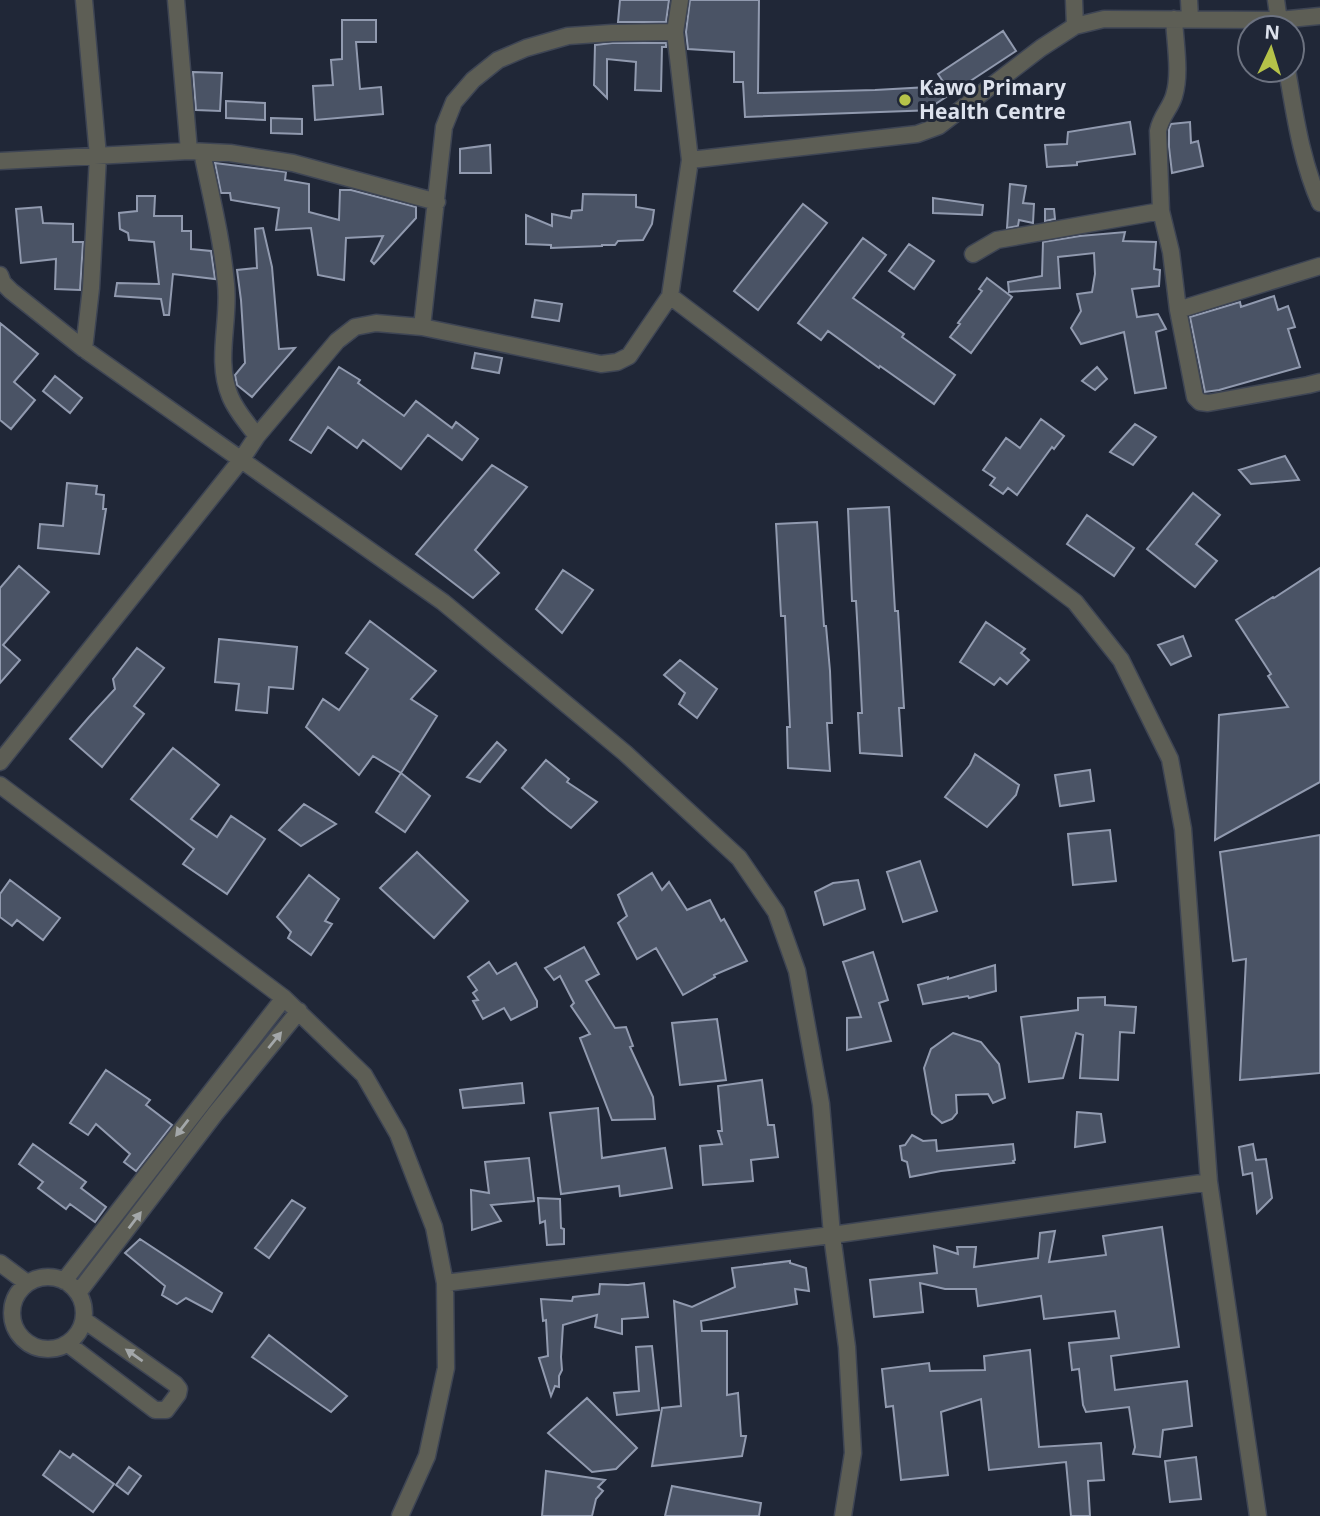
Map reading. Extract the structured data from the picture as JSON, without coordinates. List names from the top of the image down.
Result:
{
  "places": ["Kawo Primary Health Centre"],
  "north": "top"
}
